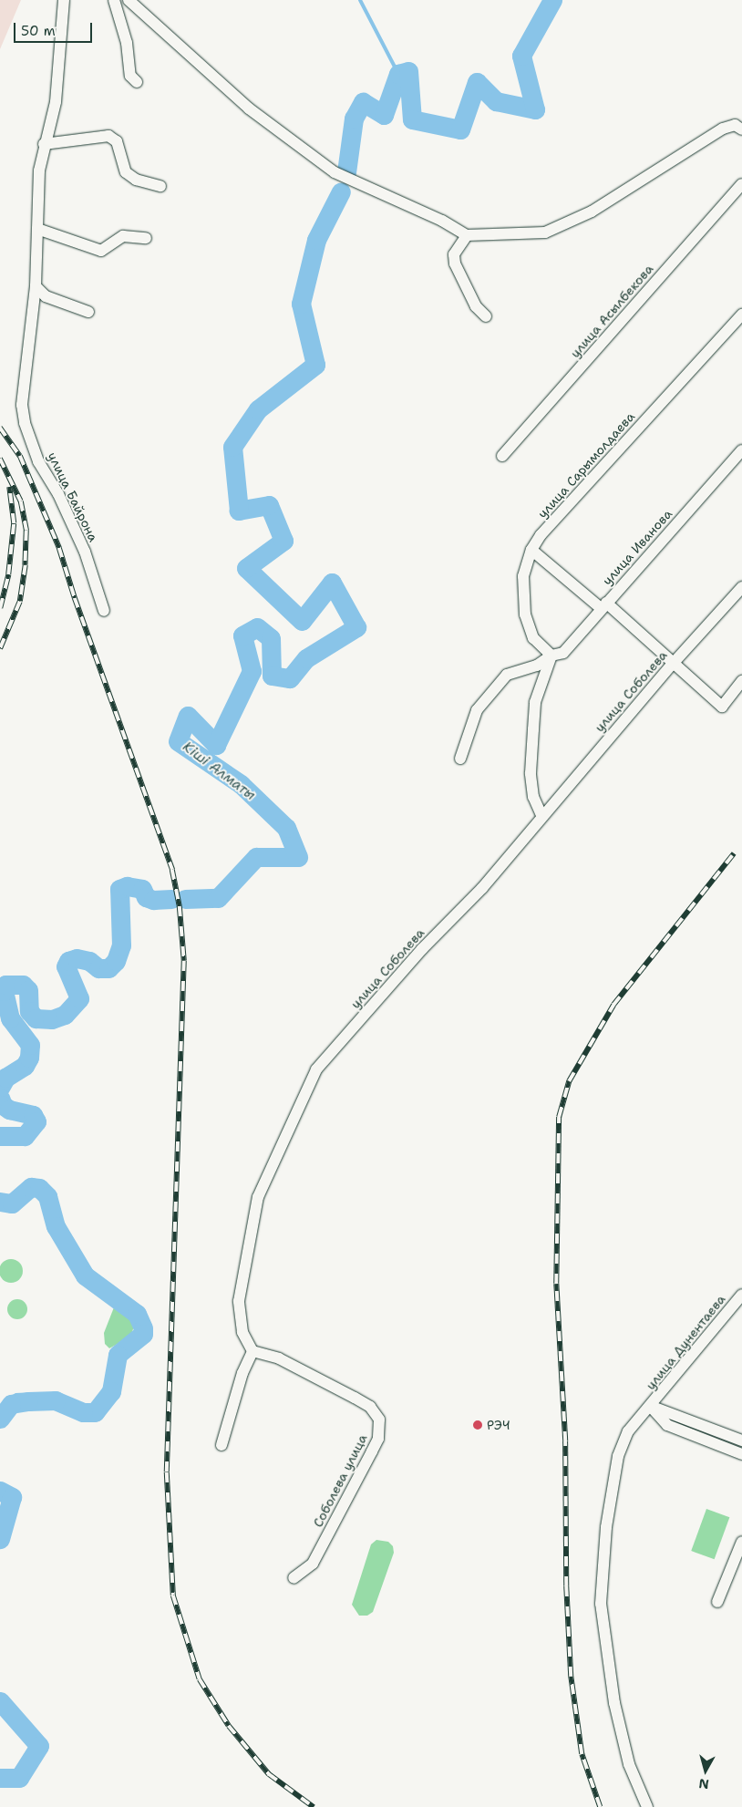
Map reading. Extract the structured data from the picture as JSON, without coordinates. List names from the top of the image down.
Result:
{
  "streets": {
    "street": [
      "улица Асылбекова",
      "улица Сарымолдаева",
      "улица Байрона",
      "улица Иванова",
      "улица Соболева",
      "улица Дунентаева",
      "Соболева улица"
    ]
  },
  "crossings": [
    ["улица Сарымолдаева", "улица Иванова"],
    ["улица Соболева", "Соболева улица"]
  ],
  "water": ["Кіші Алматы"],
  "places": ["РЭЧ"],
  "scale_bar": "50 m",
  "north": "bottom"
}
